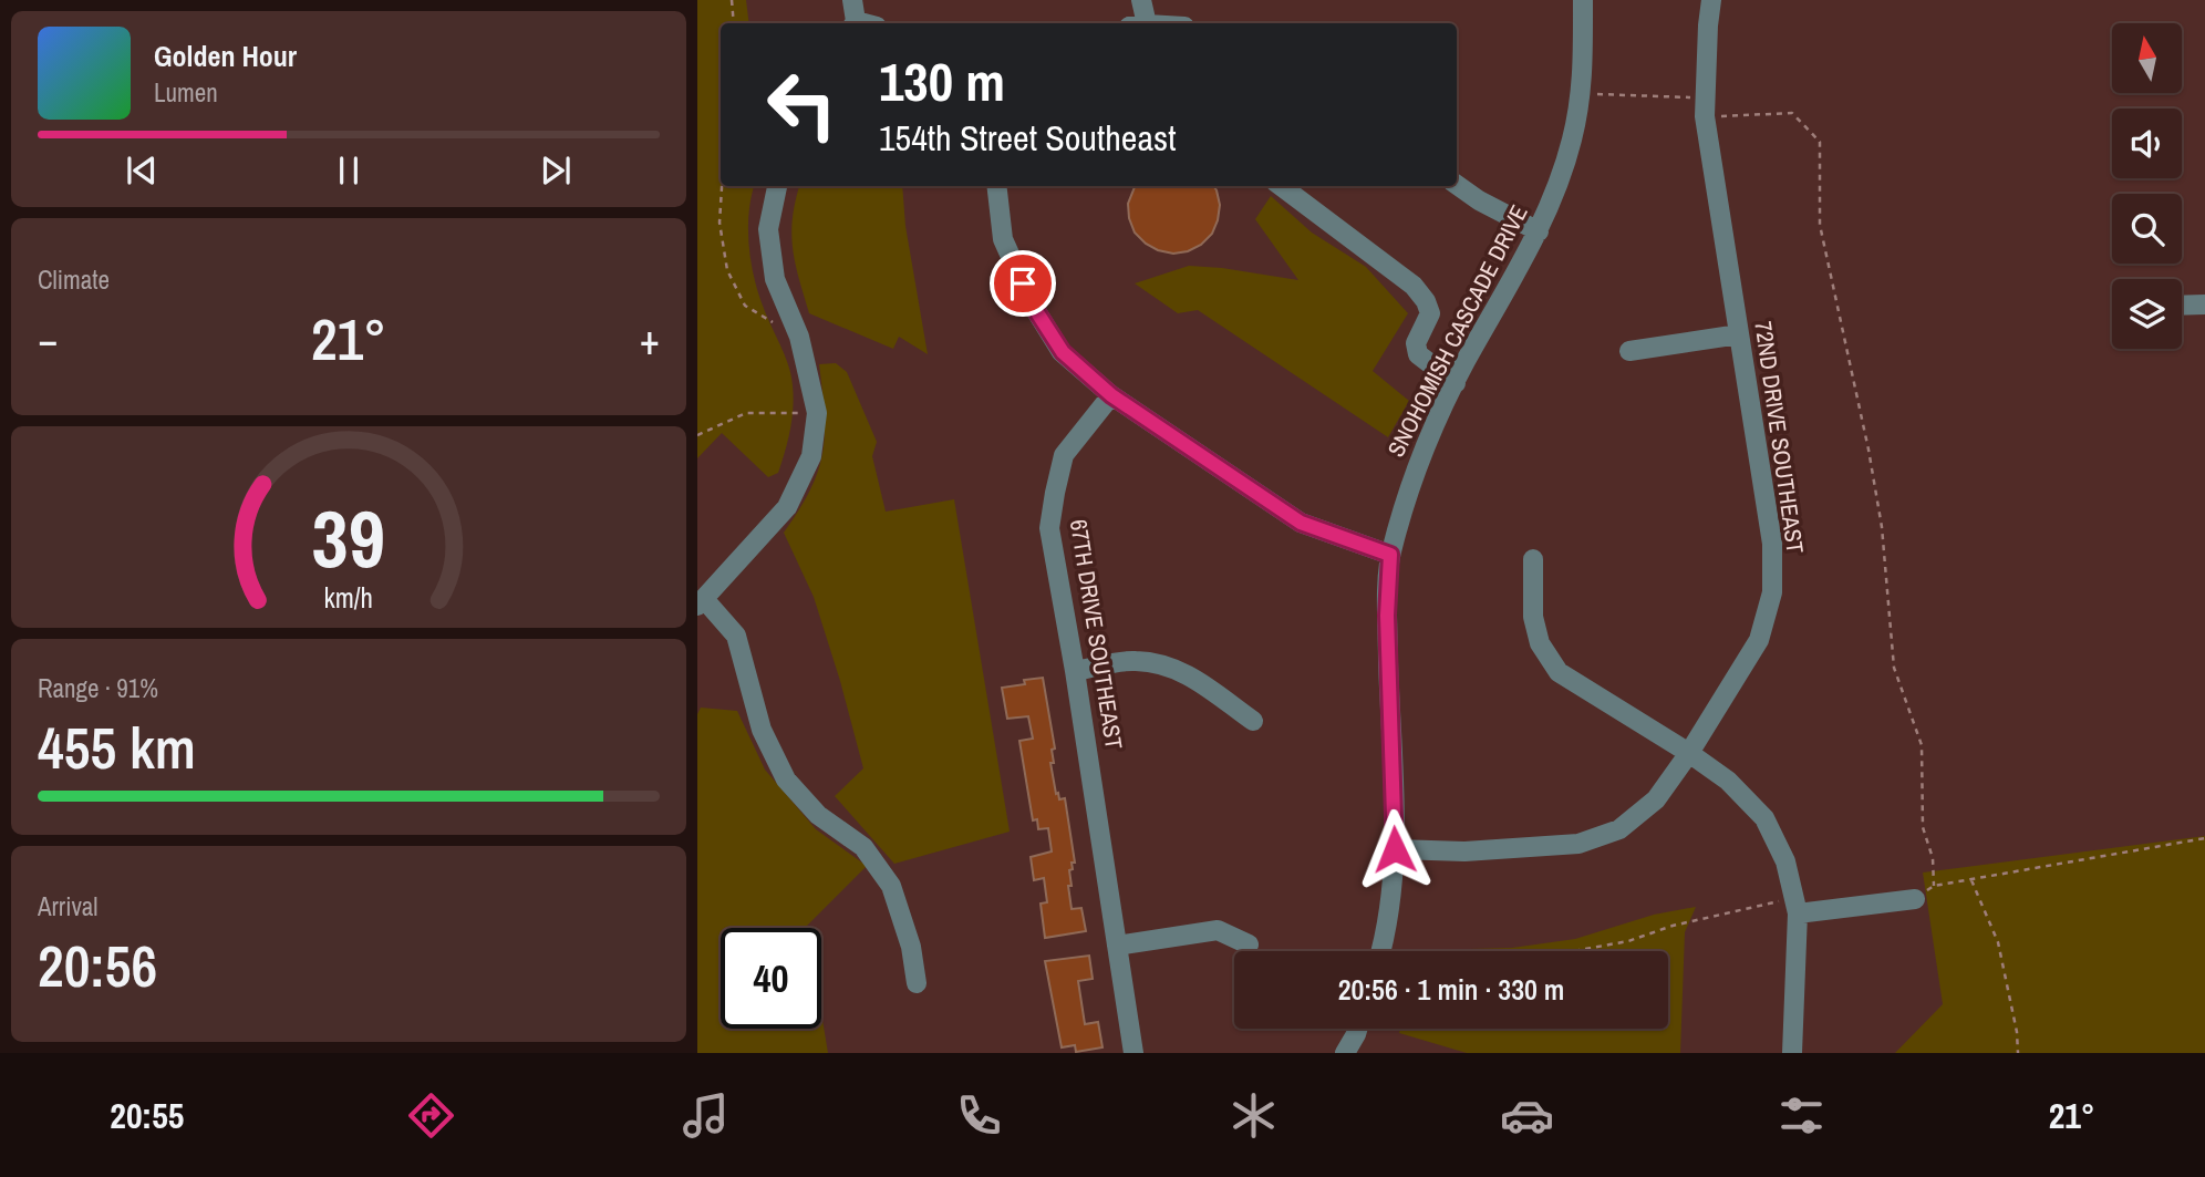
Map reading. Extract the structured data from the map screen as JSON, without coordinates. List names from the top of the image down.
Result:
{
  "streets": {
    "street": ["SNOHOMISH CASCADE DRIVE", "72ND DRIVE SOUTHEAST", "67TH DRIVE SOUTHEAST"]
  },
  "crossings": [
    ["SNOHOMISH CASCADE DRIVE", "72ND DRIVE SOUTHEAST"]
  ],
  "north": "top",
  "page": {
    "turn": ["130 m", "154th Street Southeast"],
    "song": ["Golden Hour", "Lumen"],
    "tile": [
      "Climate",
      ["Range · 91%", "455 km"],
      ["Arrival", "20:56"]
    ],
    "heat": ["−", "21°", "+"],
    "limit": "40",
    "trip": "20:56 · 1 min · 330 m",
    "tabs": ["20:55", "21°"],
    "gauge": ["39", "km/h"]
  }
}
